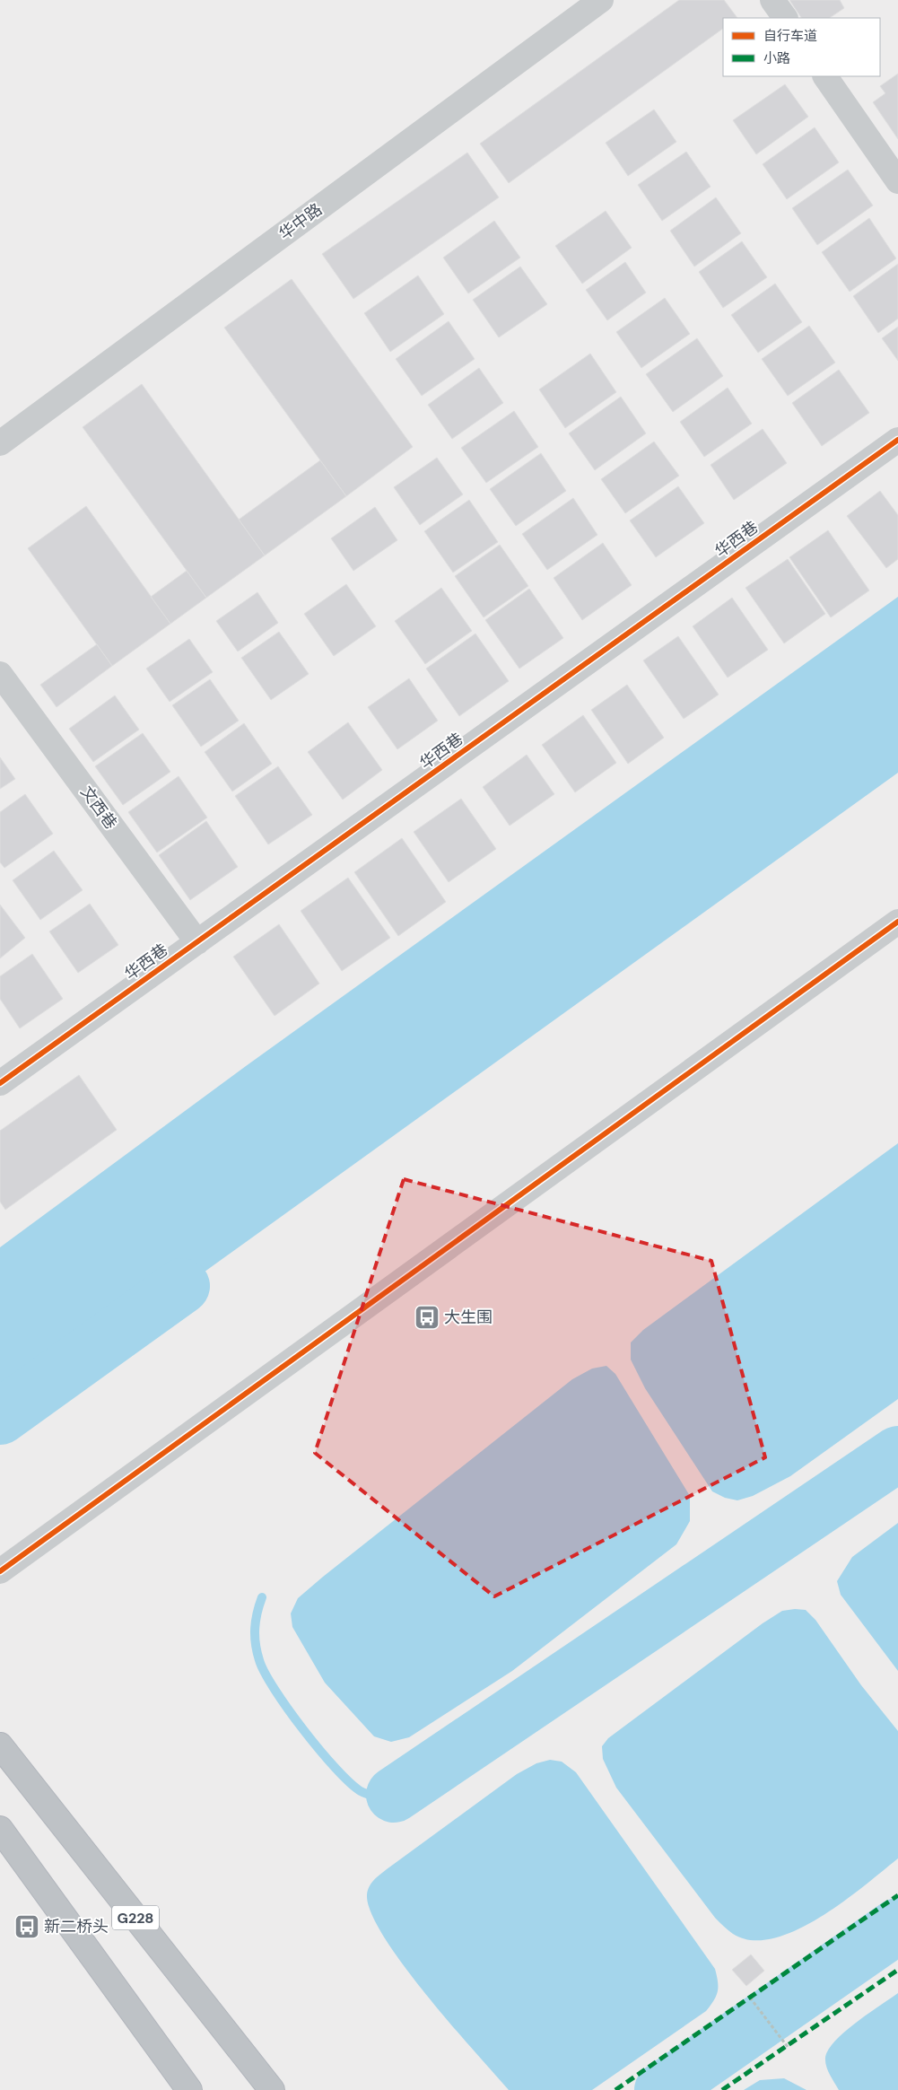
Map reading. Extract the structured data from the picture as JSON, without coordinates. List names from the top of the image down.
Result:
{
  "streets": {
    "highway": ["G228"],
    "street": ["华中路", "华西巷", "文西巷"]
  },
  "crossings": [
    ["华西巷", "文西巷"]
  ],
  "places": {
    "bus stop": ["大生围", "新二桥头"]
  },
  "legend": ["自行车道", "小路"]
}
